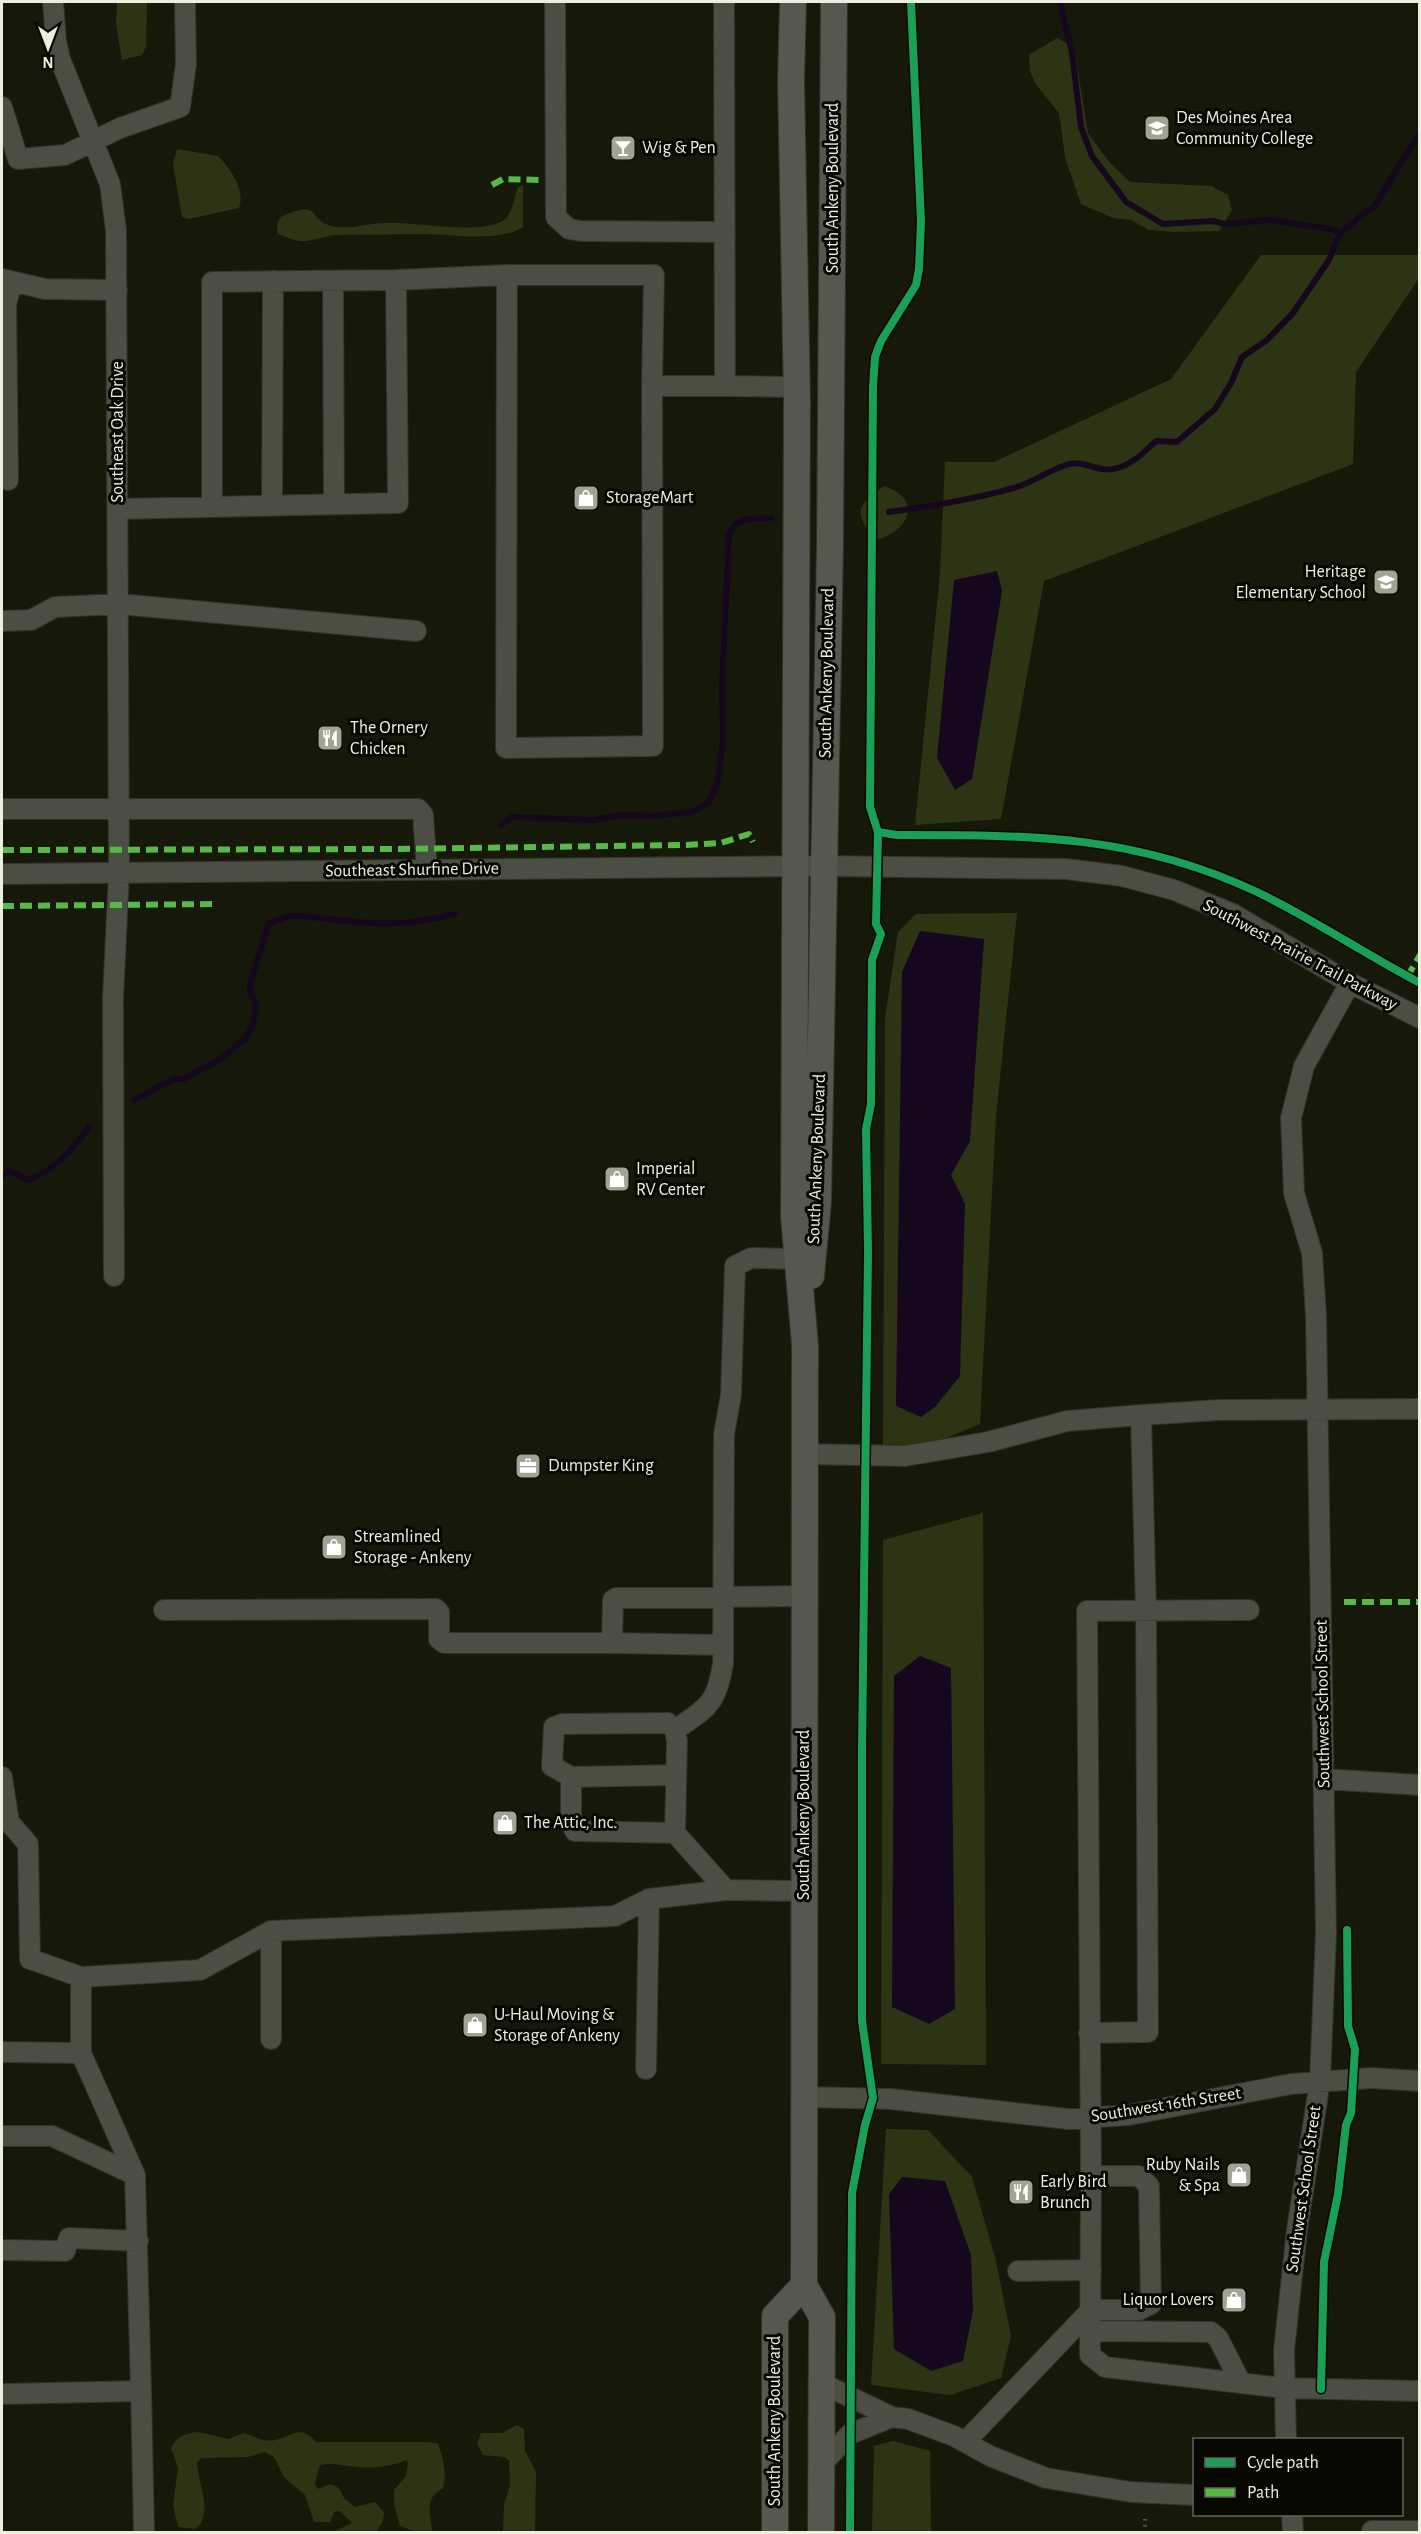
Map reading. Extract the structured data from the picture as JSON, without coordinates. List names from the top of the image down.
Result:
{
  "streets": {
    "main road": ["South Ankeny Boulevard"],
    "street": [
      "Southeast Oak Drive",
      "Southeast Shurfine Drive",
      "Southwest Prairie Trail Parkway",
      "Southwest School Street",
      "Southwest 16th Street"
    ]
  },
  "crossings": [
    ["South Ankeny Boulevard", "Southeast Shurfine Drive"],
    ["South Ankeny Boulevard", "Southwest Prairie Trail Parkway"],
    ["South Ankeny Boulevard", "Southwest 16th Street"],
    ["Southeast Oak Drive", "Southeast Shurfine Drive"],
    ["Southeast Shurfine Drive", "Southwest Prairie Trail Parkway"],
    ["Southwest Prairie Trail Parkway", "Southwest School Street"],
    ["Southwest School Street", "Southwest 16th Street"]
  ],
  "places": {
    "school or university": ["Des Moines Area Community College", "Heritage Elementary School"],
    "bar": ["Wig & Pen"],
    "shop": [
      "StorageMart",
      "Imperial RV Center",
      "Streamlined Storage - Ankeny",
      "The Attic, Inc.",
      "U-Haul Moving & Storage of Ankeny",
      "Ruby Nails & Spa",
      "Liquor Lovers"
    ],
    "restaurant": ["The Ornery Chicken", "Early Bird Brunch"],
    "office": ["Dumpster King"]
  },
  "legend": ["Cycle path", "Path"],
  "north": "bottom"
}
